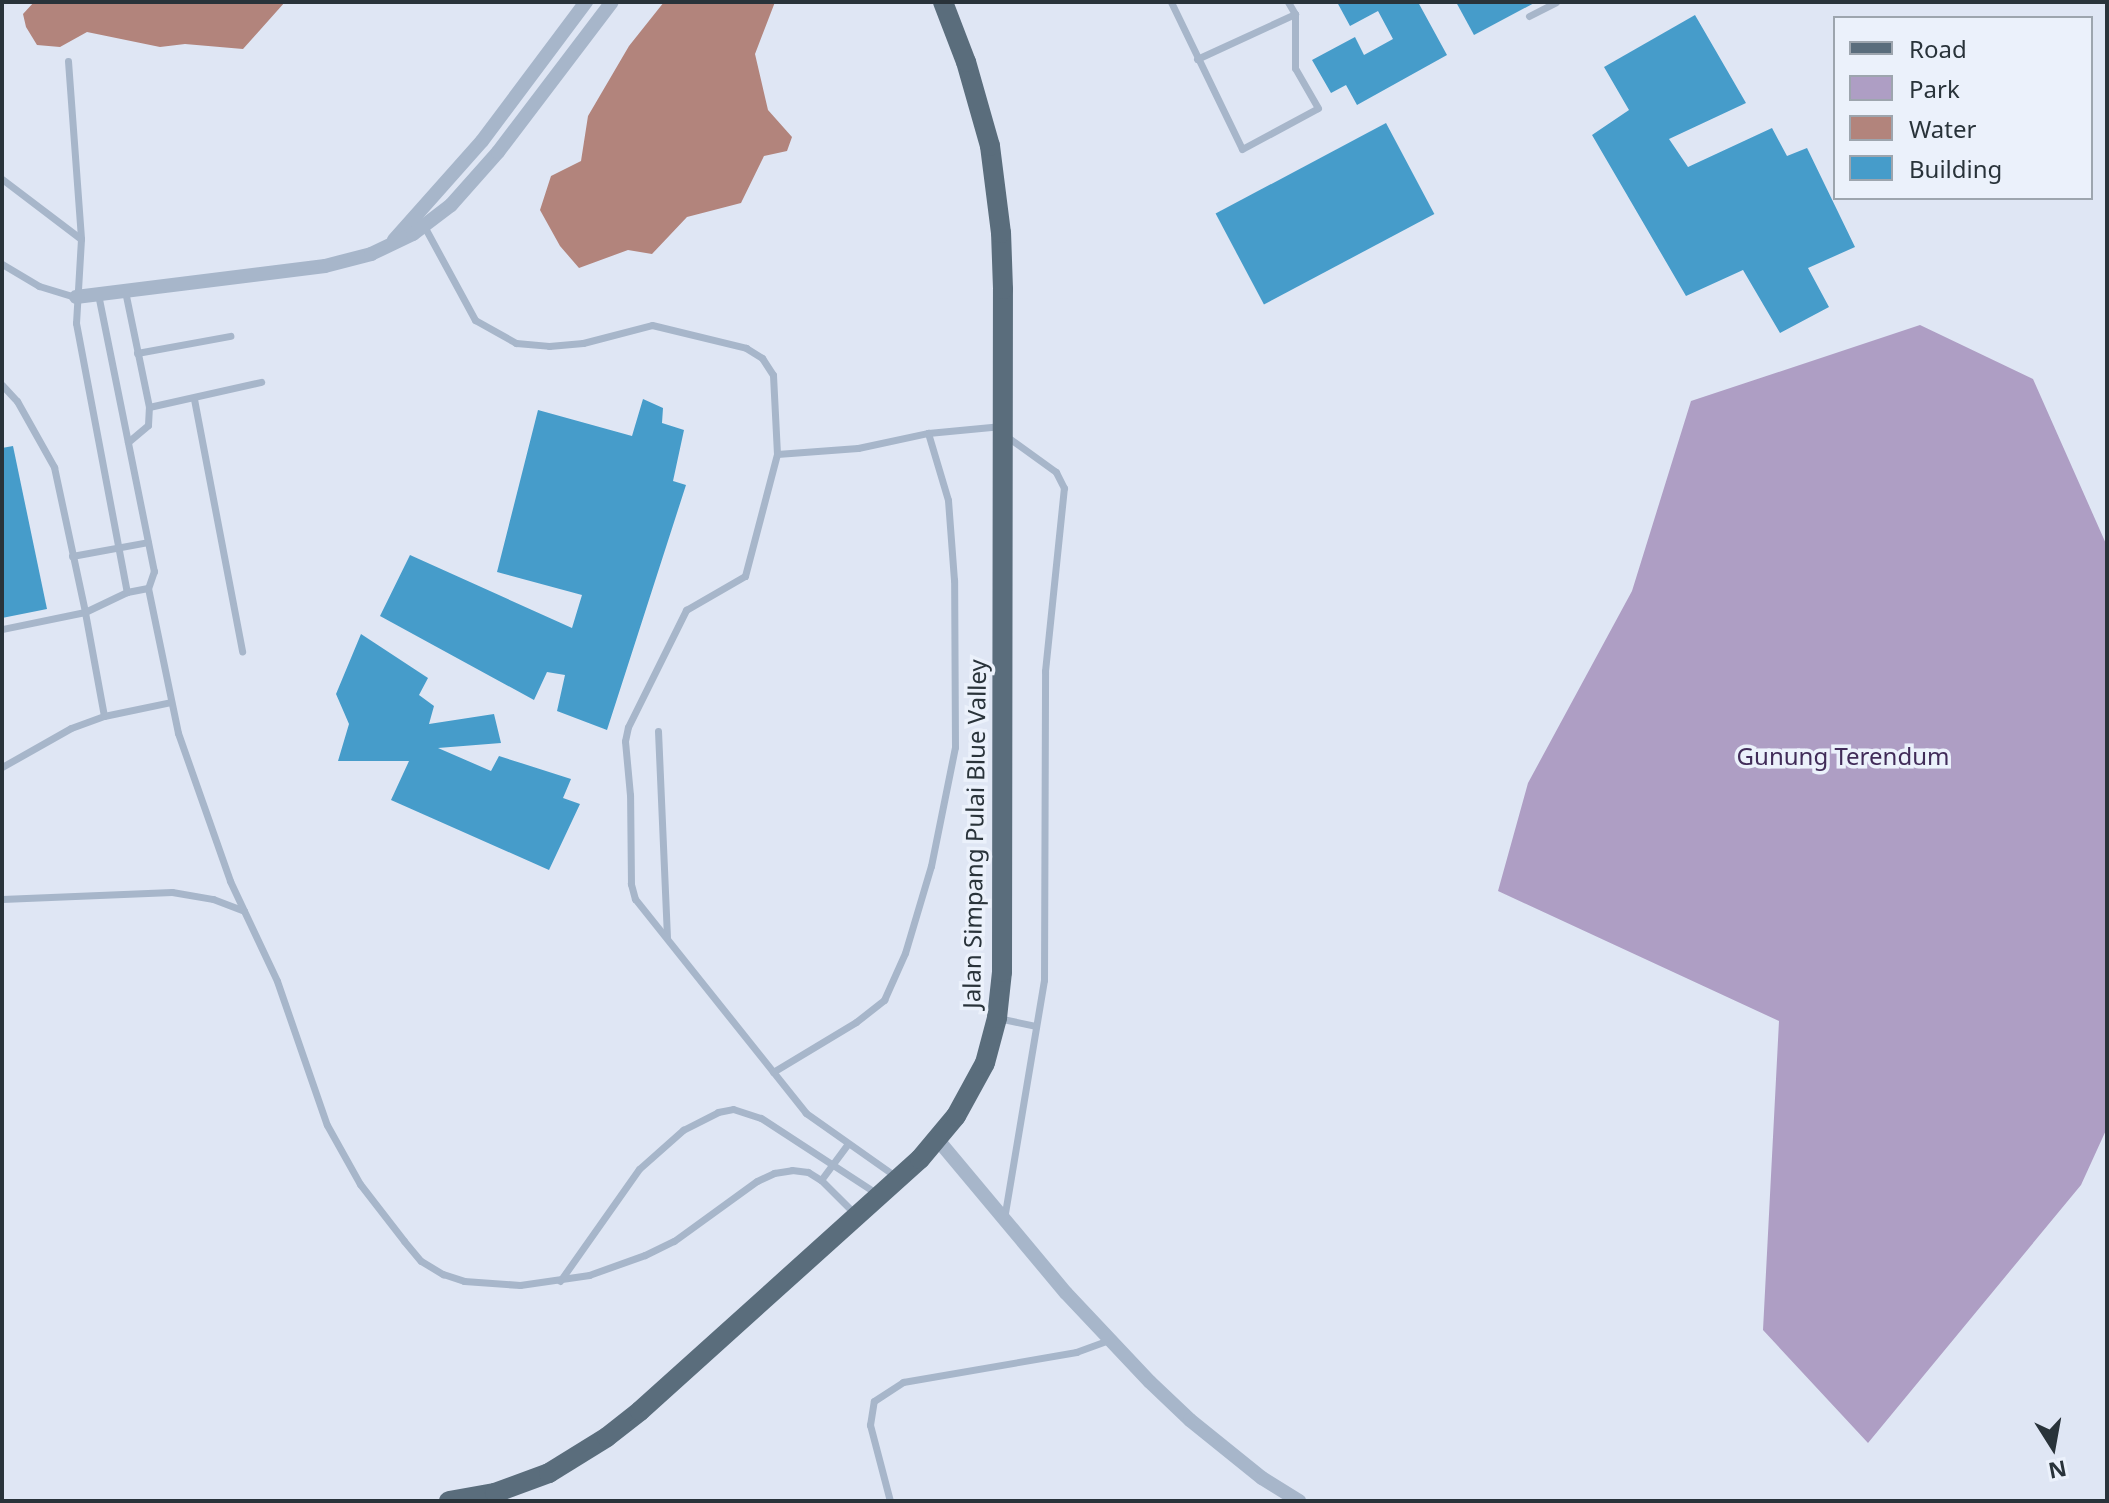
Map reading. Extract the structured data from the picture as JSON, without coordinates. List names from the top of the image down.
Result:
{
  "streets": {
    "main road": ["Jalan Simpang Pulai Blue Valley"]
  },
  "parks": ["Gunung Terendum"],
  "legend": [
    "Road",
    "Park",
    "Water",
    "Building"
  ],
  "north": "bottom"
}
